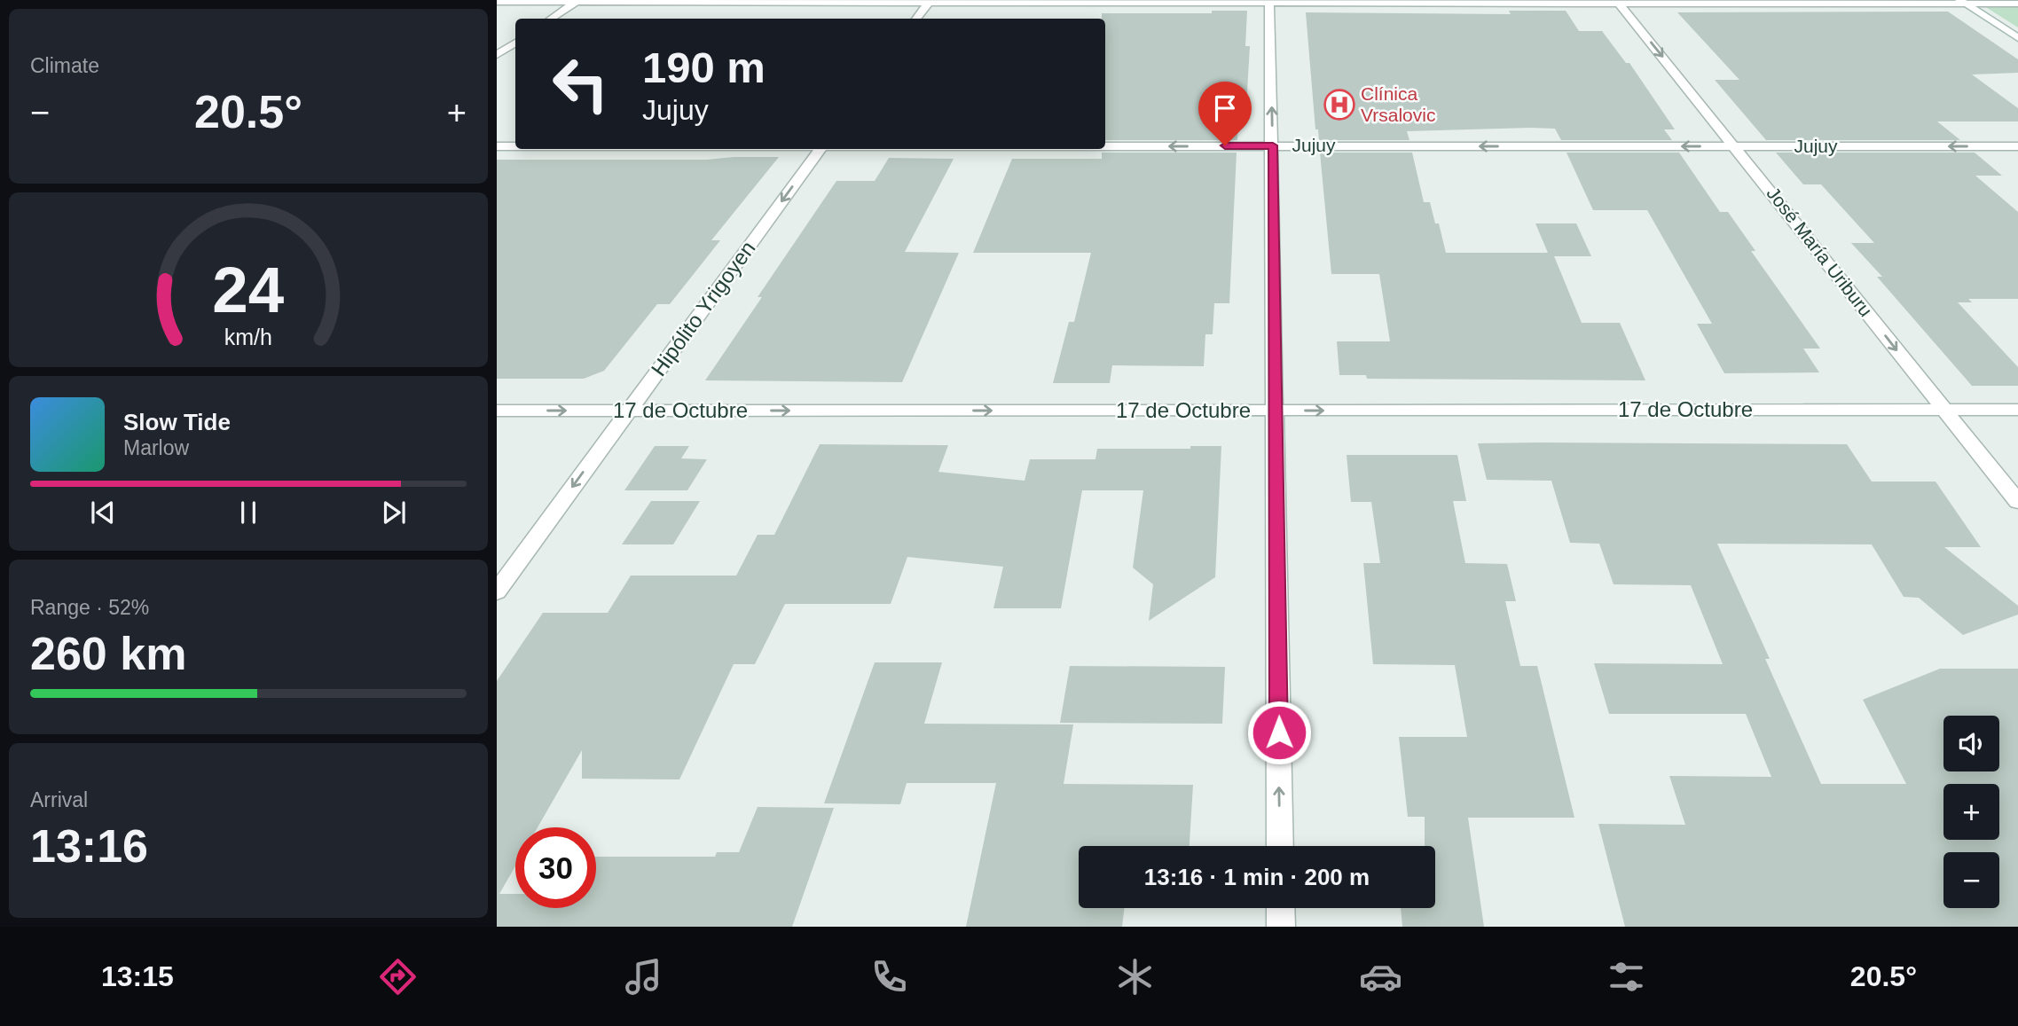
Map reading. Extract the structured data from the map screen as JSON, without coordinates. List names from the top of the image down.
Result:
{
  "streets": {
    "street": [
      "Jujuy",
      "José María Uriburu",
      "Hipólito Yrigoyen",
      "17 de Octubre"
    ]
  },
  "crossings": [
    ["Jujuy", "José María Uriburu"],
    ["José María Uriburu", "17 de Octubre"],
    ["Hipólito Yrigoyen", "17 de Octubre"]
  ],
  "one_way": ["José María Uriburu", "Hipólito Yrigoyen", "17 de Octubre"],
  "places": {
    "hospital": ["Clínica Vrsalovic"]
  },
  "page": {
    "tile": [
      "Climate",
      ["Range · 52%", "260 km"],
      ["Arrival", "13:16"]
    ],
    "turn": ["190 m", "Jujuy"],
    "heat": ["−", "20.5°", "+"],
    "song": ["Slow Tide", "Marlow"],
    "map_buttons": ["+", "−"],
    "limit": "30",
    "trip": "13:16 · 1 min · 200 m",
    "tabs": ["13:15", "20.5°"],
    "gauge": ["24", "km/h"]
  }
}
